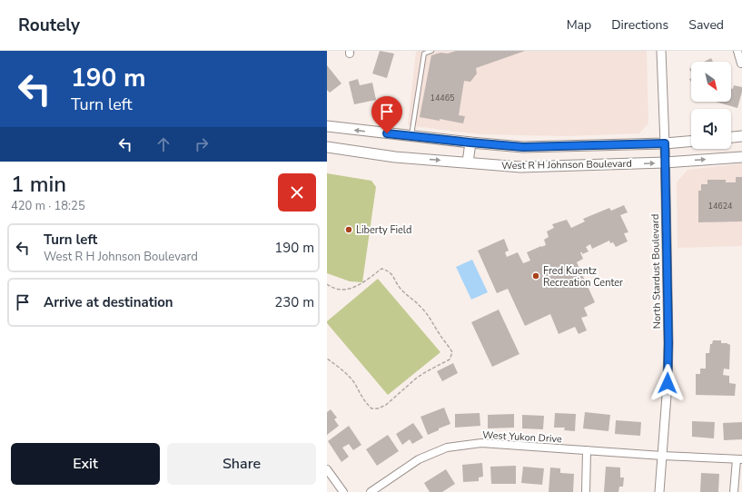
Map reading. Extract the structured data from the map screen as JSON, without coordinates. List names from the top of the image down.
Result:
{
  "streets": {
    "main road": ["West R H Johnson Boulevard"],
    "street": ["North Stardust Boulevard", "West Yukon Drive"]
  },
  "crossings": [
    ["West R H Johnson Boulevard", "North Stardust Boulevard"],
    ["North Stardust Boulevard", "West Yukon Drive"]
  ],
  "places": ["Liberty Field", "Fred Kuentz Recreation Center"],
  "house_numbers": ["14465", "14624"],
  "north": "bottom right",
  "page": {
    "header": "Routely",
    "nav": ["Map", "Directions", "Saved"],
    "turn": ["190 m", "Turn left"],
    "heading": ["1 min", "420 m · 18:25"],
    "list": [
      {
        "name": "Turn left",
        "note": "West R H Johnson Boulevard",
        "value": "190 m"
      },
      {
        "name": "Arrive at destination",
        "value": "230 m"
      }
    ],
    "buttons": ["Exit", "Share"]
  }
}
